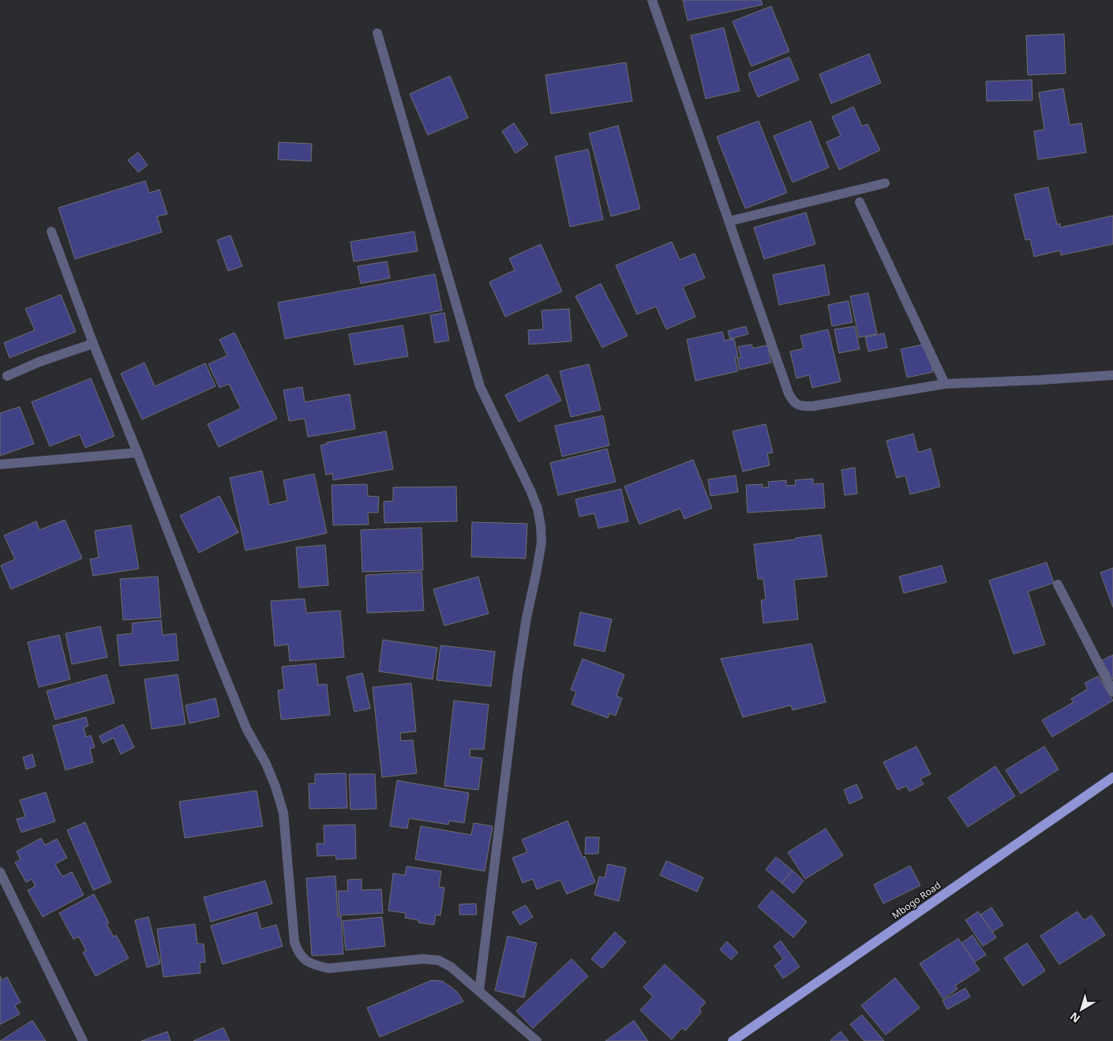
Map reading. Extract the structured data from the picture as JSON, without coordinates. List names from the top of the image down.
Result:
{
  "streets": {
    "main road": ["Mbogo Road"]
  },
  "north": "bottom left"
}
